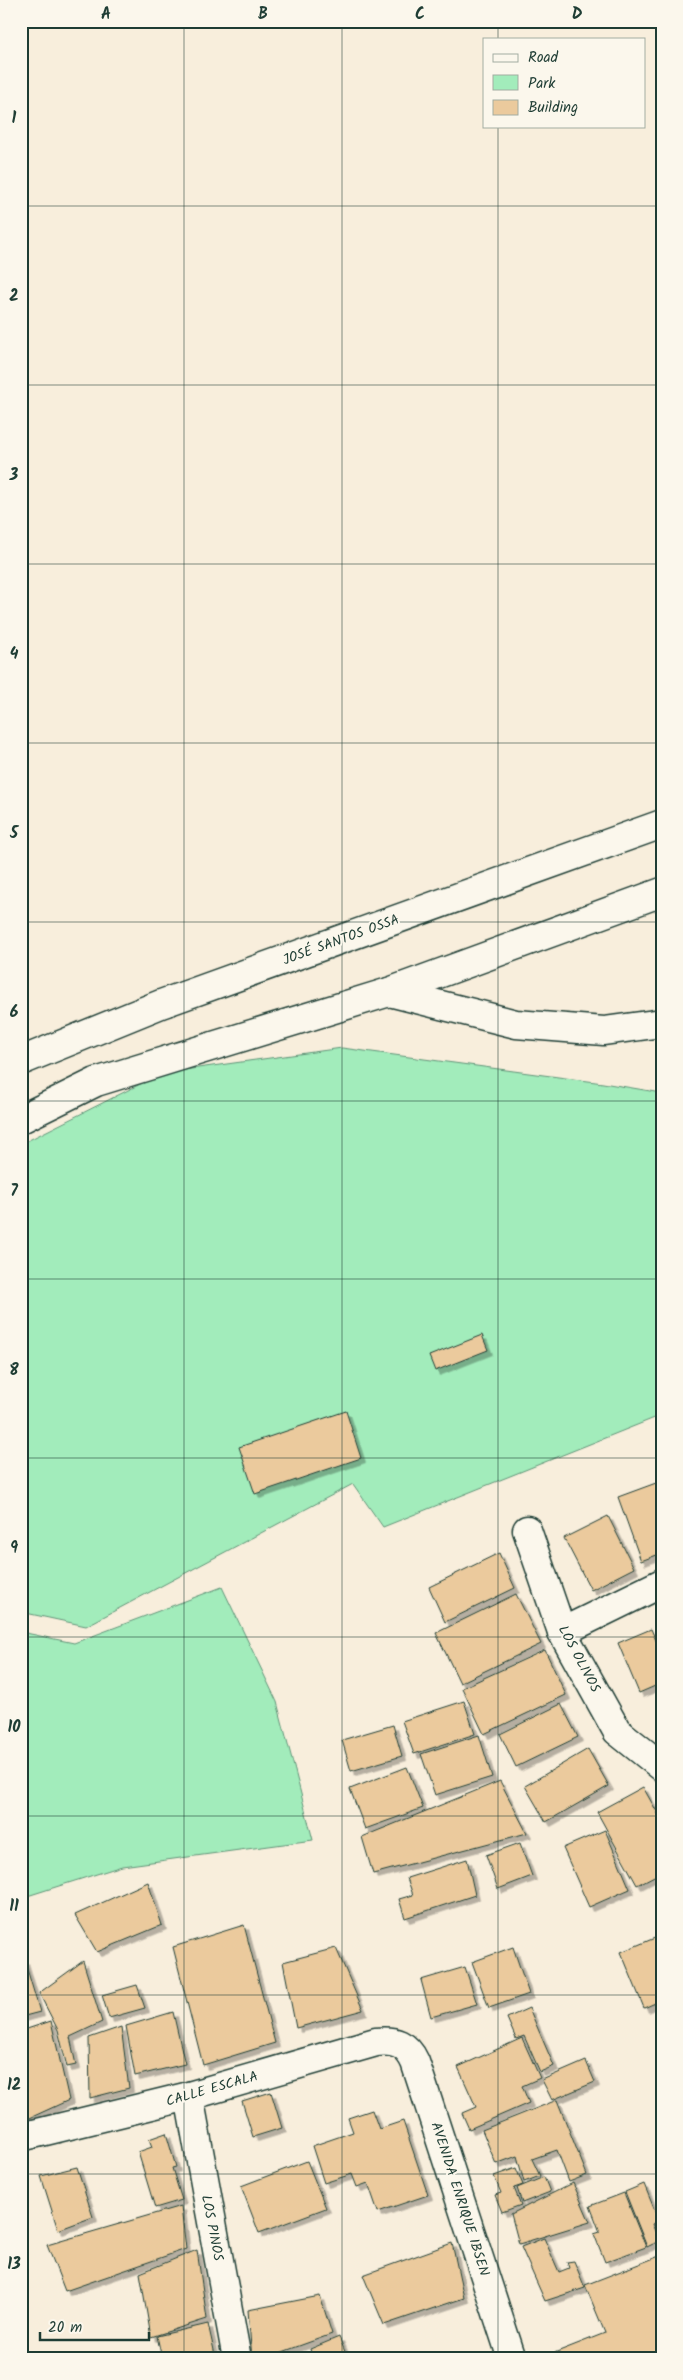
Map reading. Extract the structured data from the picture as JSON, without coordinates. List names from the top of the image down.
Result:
{
  "streets": {
    "main road": [
      "JOSÉ SANTOS OSSA",
      "LOS OLIVOS",
      "CALLE ESCALA",
      "AVENIDA ENRIQUE IBSEN",
      "LOS PINOS"
    ]
  },
  "crossings": [
    ["CALLE ESCALA", "AVENIDA ENRIQUE IBSEN"],
    ["CALLE ESCALA", "LOS PINOS"]
  ],
  "legend": ["Road", "Park", "Building"],
  "scale_bar": "20 m",
  "grid": {
    "columns": [
      "A",
      "B",
      "C",
      "D"
    ],
    "rows": [
      "1",
      "2",
      "3",
      "4",
      "5",
      "6",
      "7",
      "8",
      "9",
      "10",
      "11",
      "12",
      "13"
    ]
  }
}
